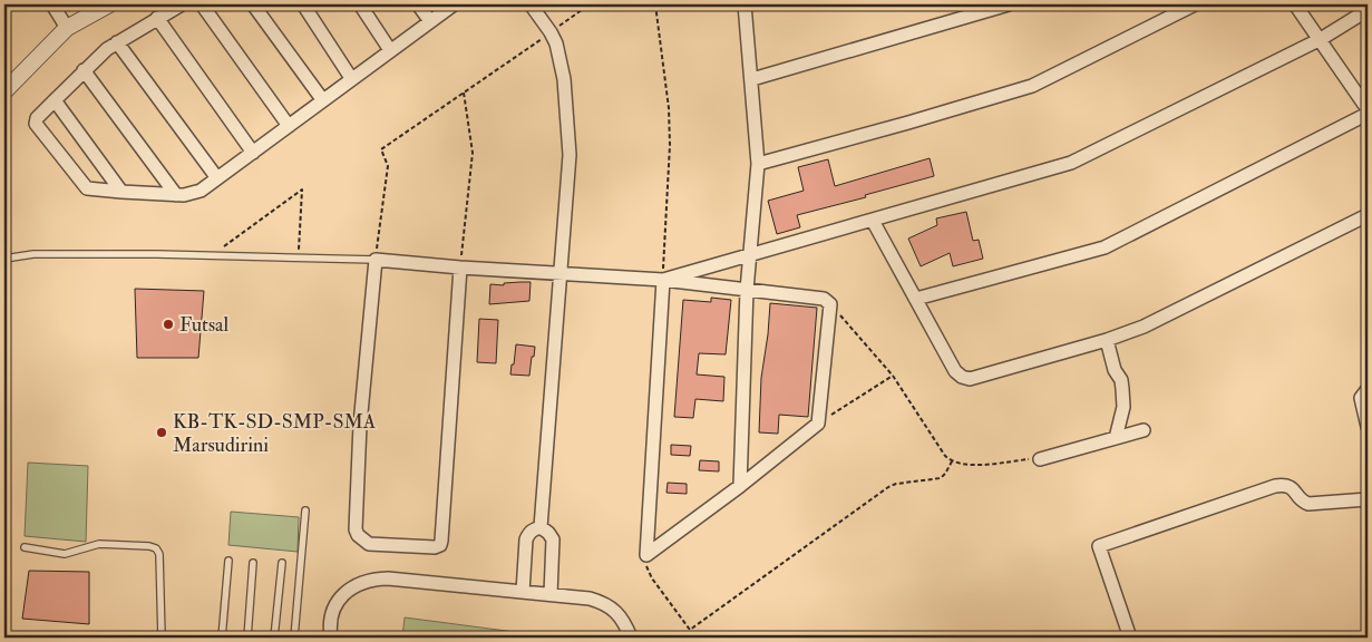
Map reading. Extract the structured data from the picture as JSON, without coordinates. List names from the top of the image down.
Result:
{
  "places": ["Futsal", "KB-TK-SD-SMP-SMA Marsudirini"]
}
